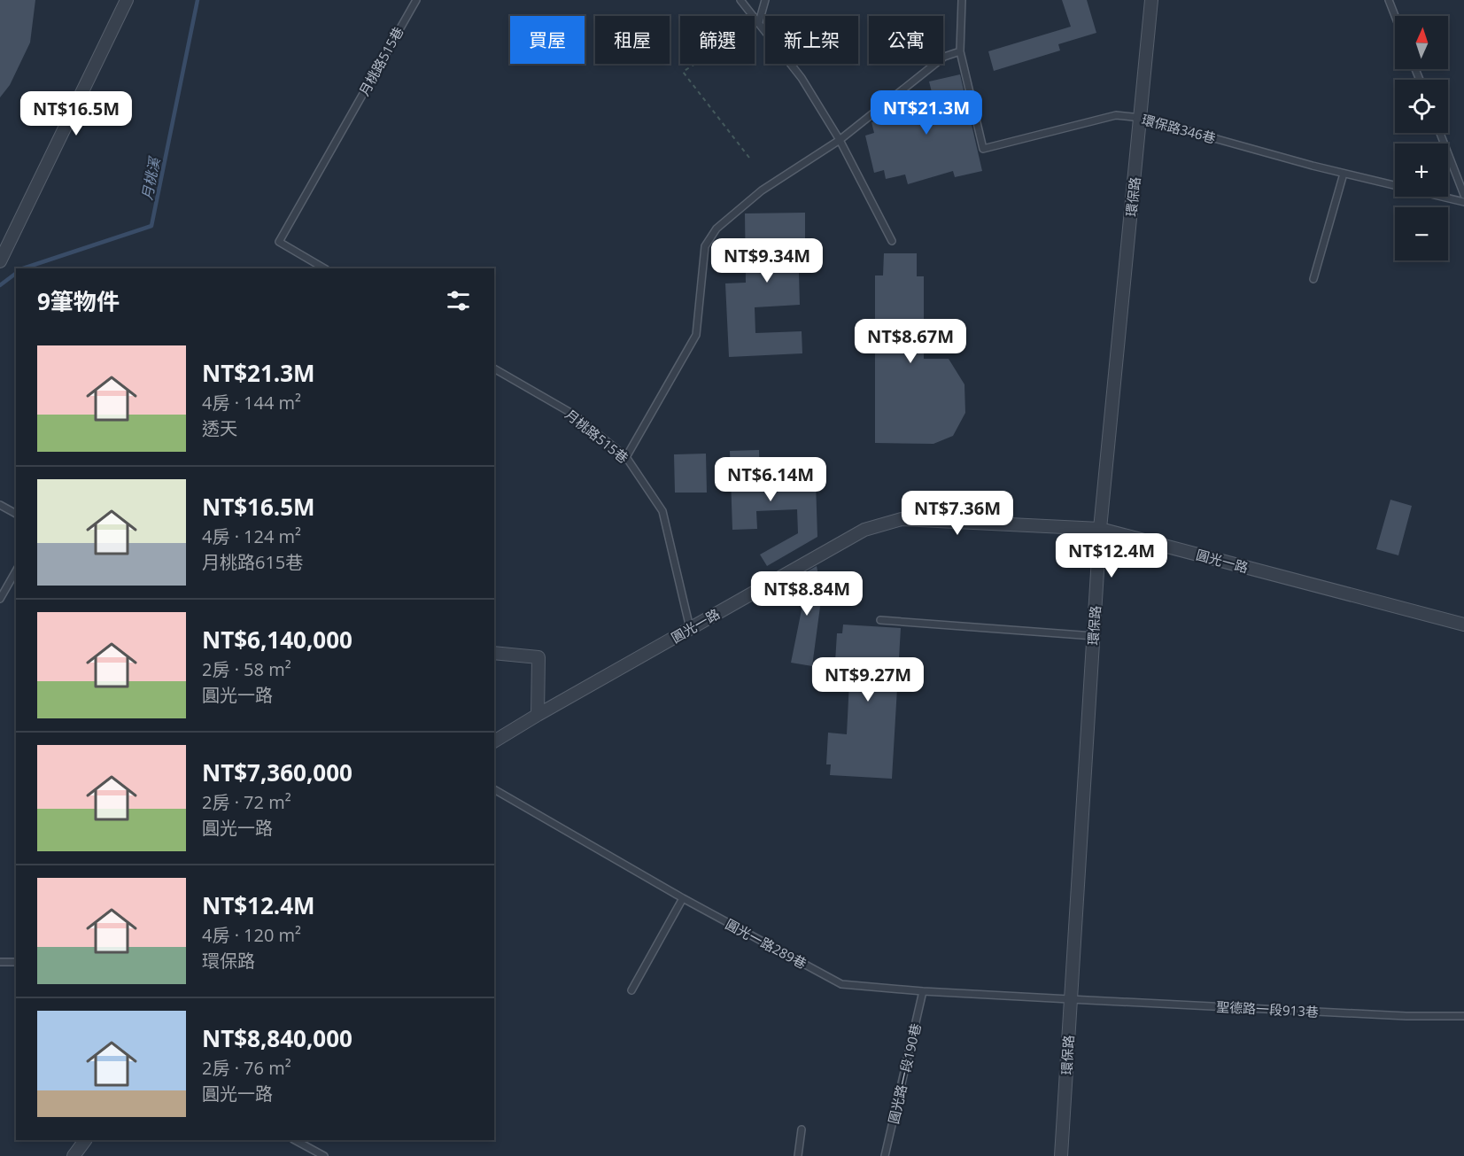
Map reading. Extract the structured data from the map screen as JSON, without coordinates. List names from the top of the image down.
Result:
{
  "streets": {
    "street": ["環保路", "圓光一路"],
    "lane": [
      "月桃路515巷",
      "環保路346巷",
      "圓光一路289巷",
      "聖德路一段913巷",
      "圓光路一段190巷"
    ]
  },
  "crossings": [
    ["月桃路515巷", "圓光一路"],
    ["環保路346巷", "環保路"],
    ["環保路", "圓光一路"],
    ["環保路", "圓光一路289巷"],
    ["環保路", "聖德路一段913巷"],
    ["圓光一路289巷", "聖德路一段913巷"],
    ["圓光一路289巷", "圓光路一段190巷"]
  ],
  "water": ["月桃溪"],
  "north": "top",
  "page": {
    "map_buttons": ["+", "−"],
    "chip": [
      "買屋",
      "租屋",
      "篩選",
      "新上架",
      "公寓"
    ],
    "price": [
      "NT$21.3M",
      "NT$16.5M",
      "NT$9.34M",
      "NT$8.67M",
      "NT$6.14M",
      "NT$7.36M",
      "NT$12.4M",
      "NT$8.84M",
      "NT$9.27M"
    ],
    "heading": "9筆物件",
    "list": [
      {
        "name": "NT$21.3M",
        "note": "4房 · 144 m² · 透天"
      },
      {
        "name": "NT$16.5M",
        "note": "4房 · 124 m² · 月桃路615巷"
      },
      {
        "name": "NT$6,140,000",
        "note": "2房 · 58 m² · 圓光一路"
      },
      {
        "name": "NT$7,360,000",
        "note": "2房 · 72 m² · 圓光一路"
      },
      {
        "name": "NT$12.4M",
        "note": "4房 · 120 m² · 環保路"
      },
      {
        "name": "NT$8,840,000",
        "note": "2房 · 76 m² · 圓光一路"
      }
    ]
  }
}
